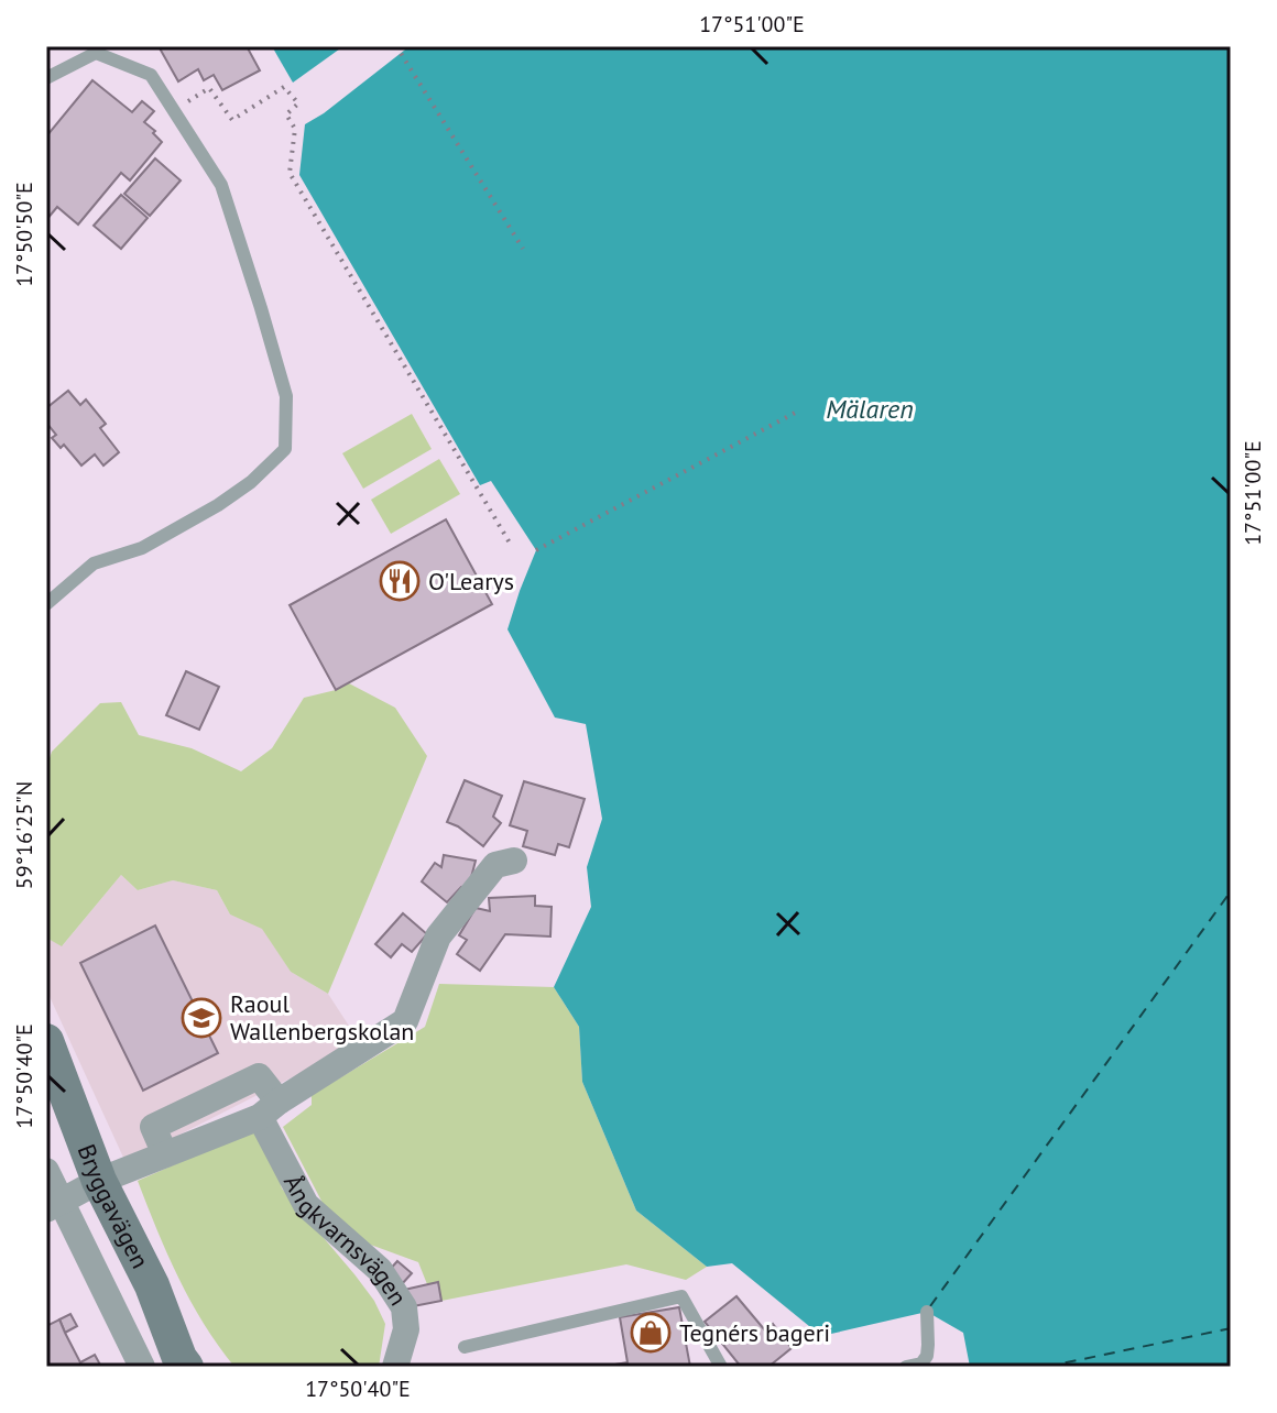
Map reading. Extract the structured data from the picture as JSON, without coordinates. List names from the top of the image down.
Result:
{
  "streets": {
    "main road": ["Bryggavägen"],
    "street": ["Ångkvarnsvägen"]
  },
  "water": ["Mälaren"],
  "places": {
    "restaurant": ["O'Learys"],
    "school or university": ["Raoul Wallenbergskolan"],
    "shop": ["Tegnérs bageri"]
  },
  "coordinates": [
    "17°51'00\"E",
    "17°50'50\"E",
    "59°16'25\"N",
    "17°50'40\"E"
  ]
}
